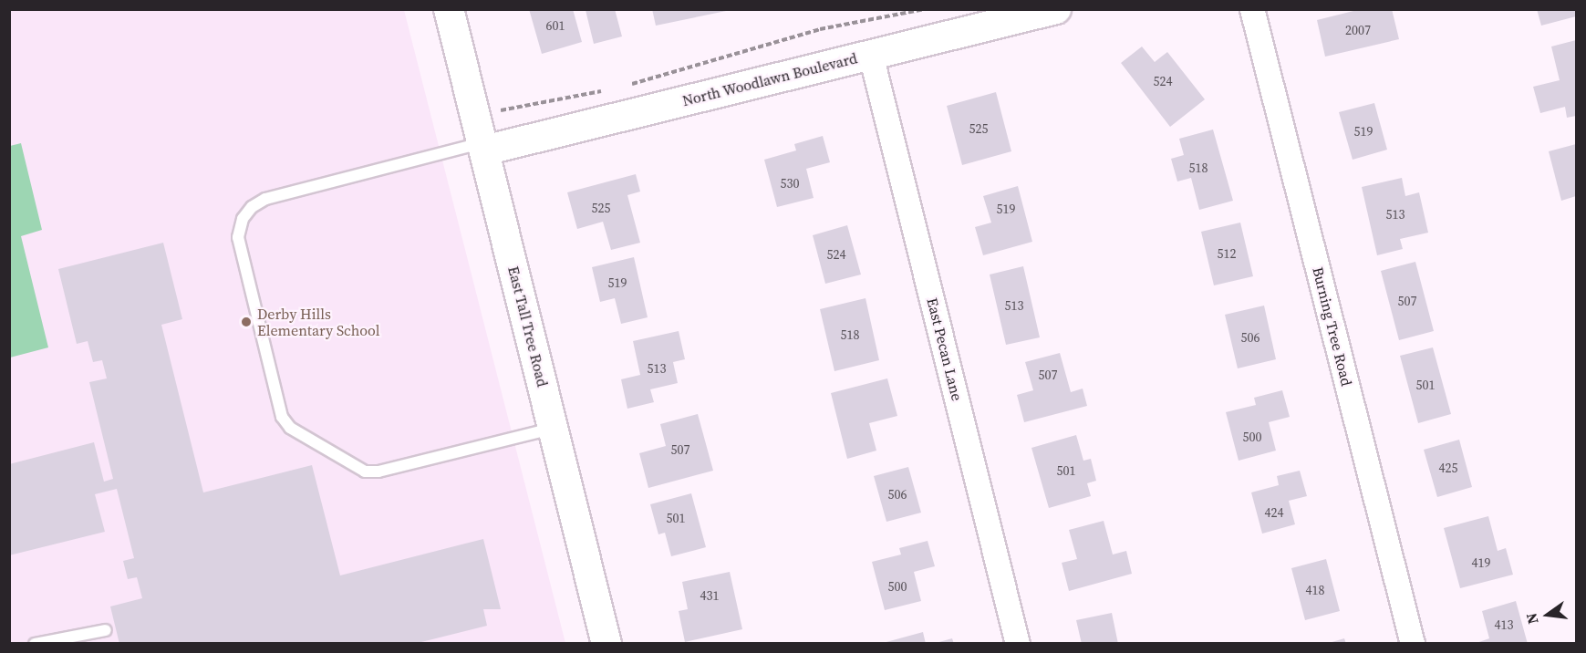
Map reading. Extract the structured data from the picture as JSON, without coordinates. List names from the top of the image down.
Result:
{
  "streets": {
    "street": [
      "North Woodlawn Boulevard",
      "East Tall Tree Road",
      "Burning Tree Road",
      "East Pecan Lane"
    ]
  },
  "crossings": [
    ["North Woodlawn Boulevard", "East Tall Tree Road"],
    ["North Woodlawn Boulevard", "East Pecan Lane"]
  ],
  "places": ["Derby Hills Elementary School"],
  "house_numbers": [
    "601",
    "2007",
    "524",
    "525",
    "519",
    "518",
    "530",
    "525",
    "519",
    "513",
    "512",
    "524",
    "519",
    "507",
    "513",
    "518",
    "506",
    "513",
    "507",
    "501",
    "500",
    "507",
    "425",
    "501",
    "506",
    "424",
    "501",
    "419",
    "500",
    "418",
    "431",
    "413"
  ],
  "north": "left"
}
